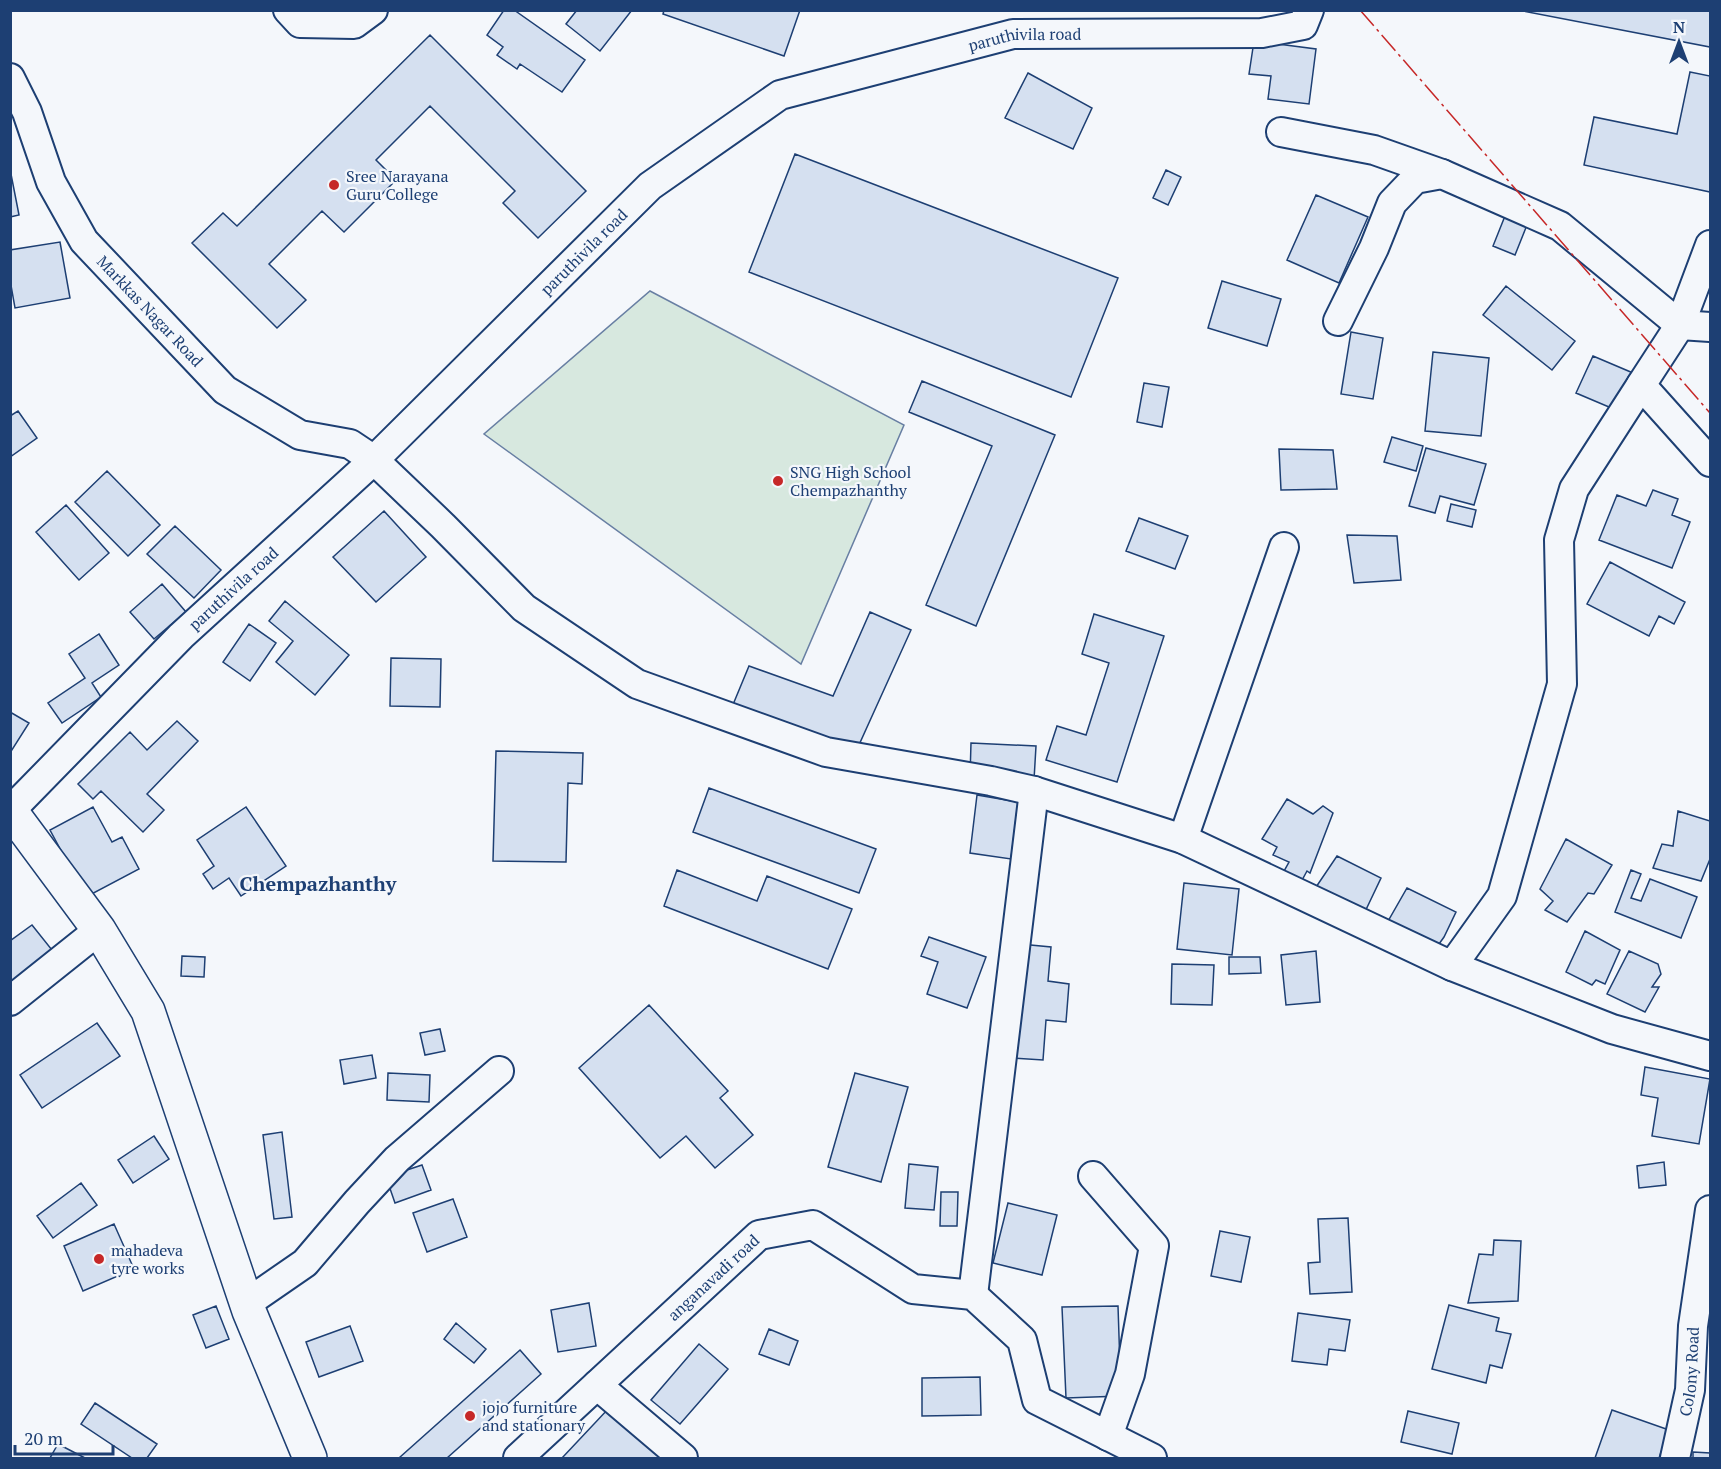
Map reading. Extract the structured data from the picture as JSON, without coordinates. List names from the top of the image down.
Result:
{
  "streets": {
    "street": [
      "paruthivila road",
      "Markkas Nagar Road",
      "anganavadi road",
      "Colony Road"
    ]
  },
  "crossings": [
    ["paruthivila road", "Markkas Nagar Road"]
  ],
  "districts": ["Chempazhanthy"],
  "places": [
    "Sree Narayana Guru College",
    "SNG High School Chempazhanthy",
    "mahadeva tyre works",
    "jojo furniture and stationary"
  ],
  "scale_bar": "20 m",
  "north": "top"
}
